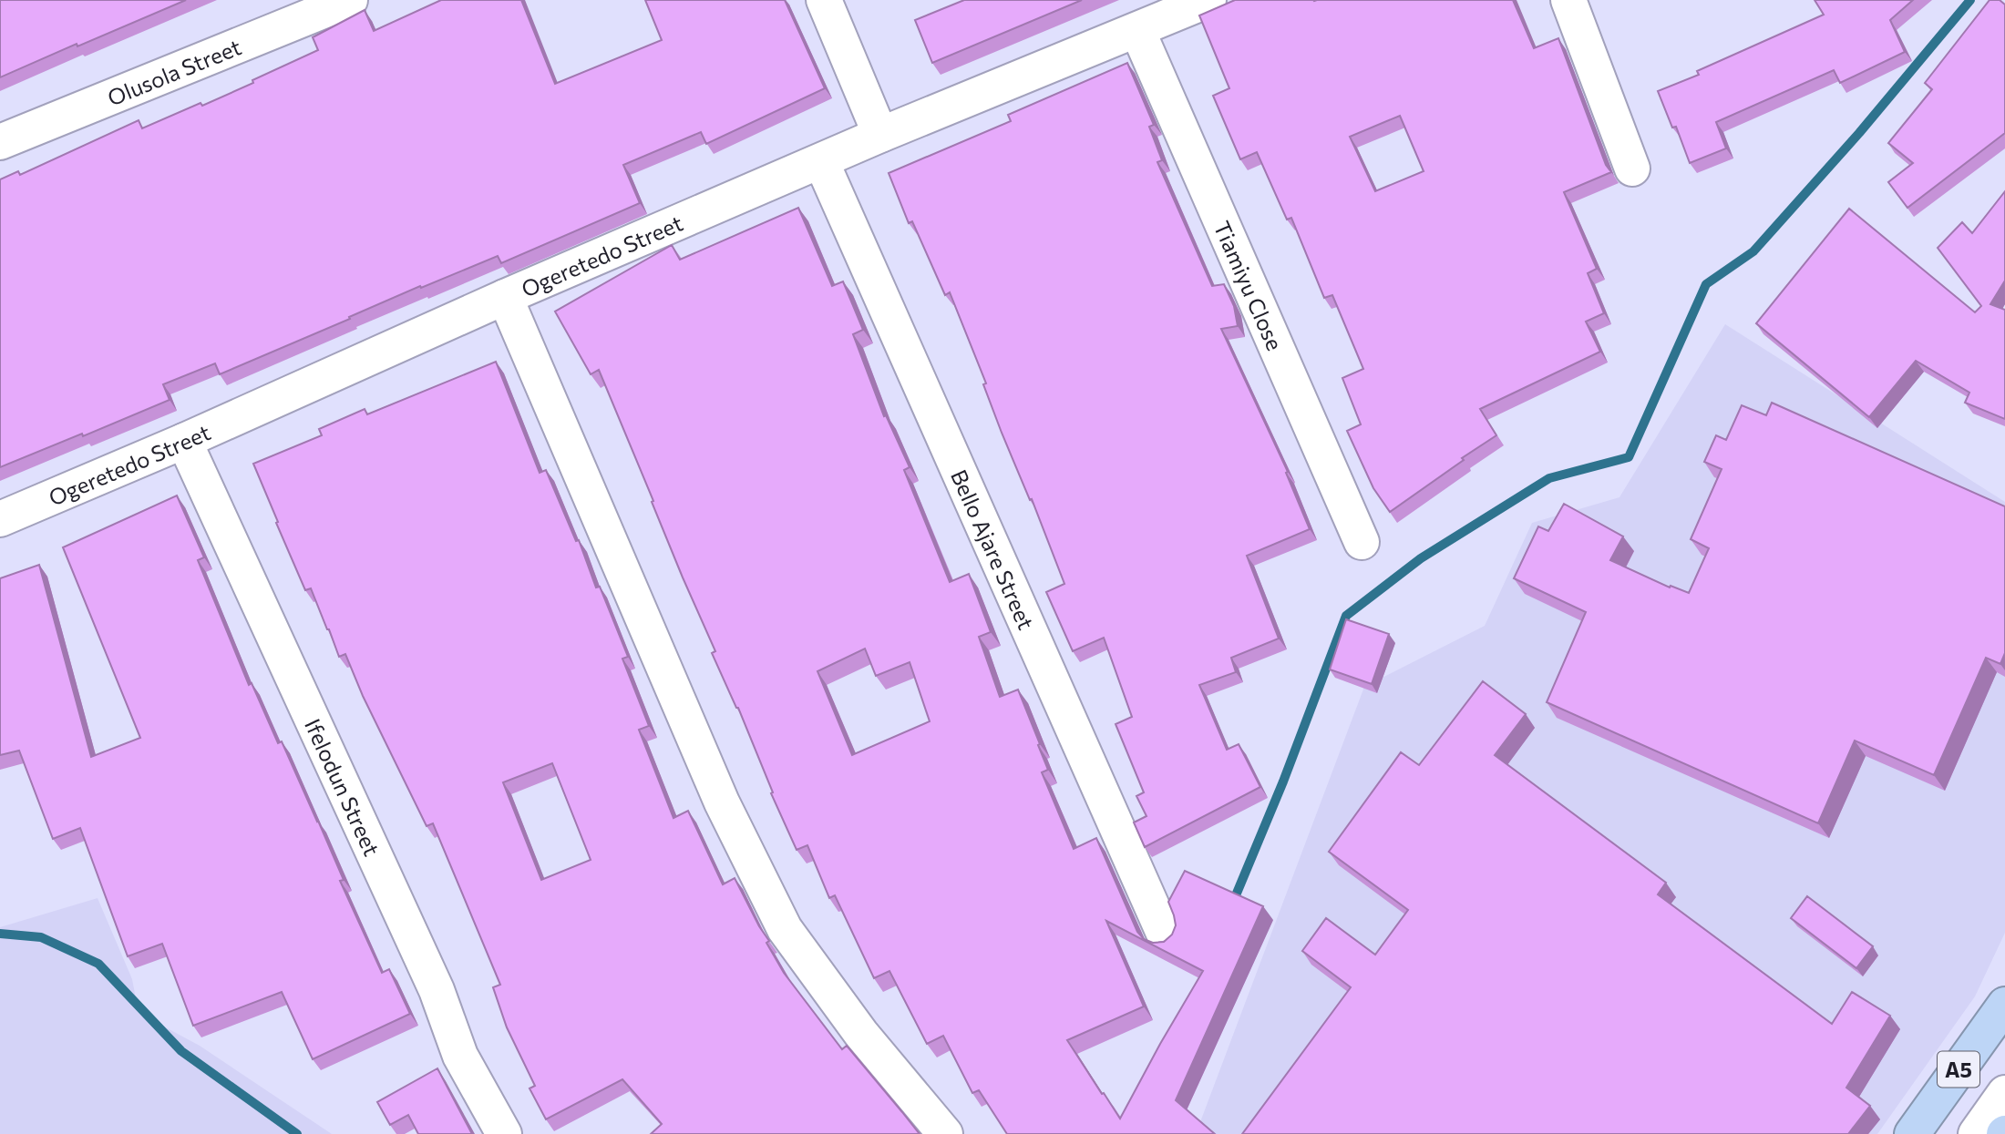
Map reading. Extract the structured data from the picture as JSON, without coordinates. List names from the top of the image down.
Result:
{
  "streets": {
    "highway": ["A5"],
    "street": [
      "Olusola Street",
      "Ogeretedo Street",
      "Tiamiyu Close",
      "Bello Ajare Street",
      "Ifelodun Street"
    ]
  },
  "crossings": [
    ["Ogeretedo Street", "Tiamiyu Close"],
    ["Ogeretedo Street", "Bello Ajare Street"],
    ["Ogeretedo Street", "Ifelodun Street"]
  ]
}
